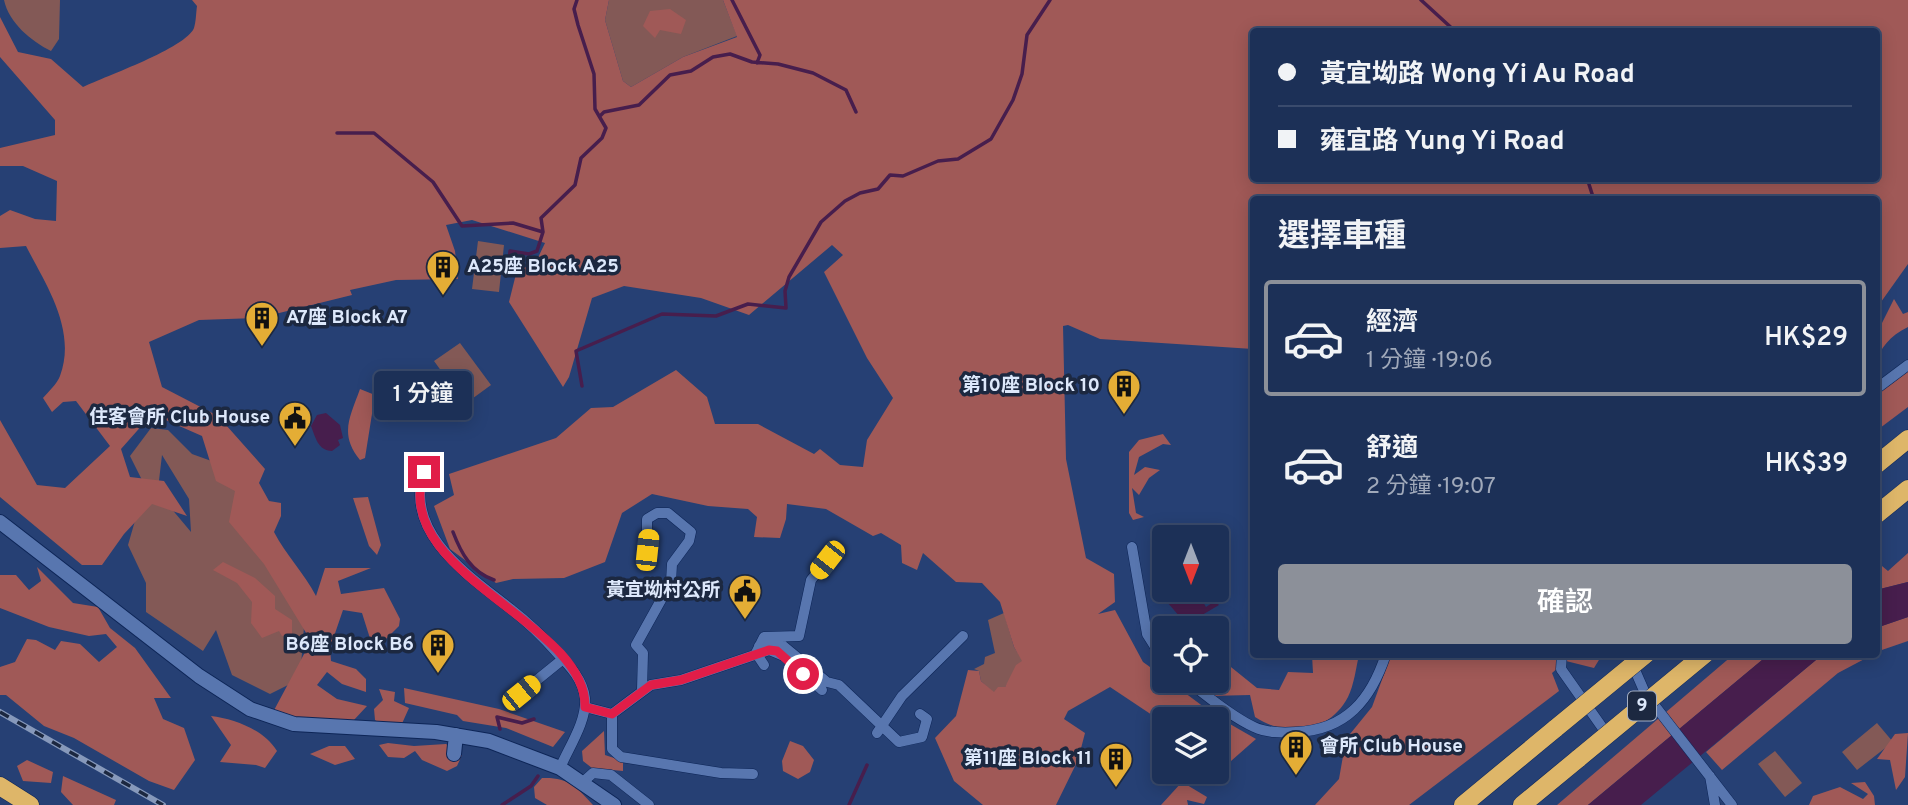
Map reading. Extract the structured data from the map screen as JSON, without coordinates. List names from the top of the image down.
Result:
{
  "streets": {
    "highway": ["9"]
  },
  "places": {
    "building": [
      "A25座 Block A25",
      "A7座 Block A7",
      "第10座 Block 10",
      "B6座 Block B6",
      "會所 Club House",
      "第11座 Block 11"
    ],
    "public building": ["住客會所 Club House", "黃宜坳村公所"]
  },
  "north": "bottom",
  "page": {
    "banner": ["黃宜坳路 Wong Yi Au Road", "雍宜路 Yung Yi Road"],
    "heading": "選擇車種",
    "list": [
      {
        "name": "經濟",
        "note": "1 分鐘 · 19:06",
        "value": "HK$29"
      },
      {
        "name": "舒適",
        "note": "2 分鐘 · 19:07",
        "value": "HK$39"
      }
    ],
    "bubble": "1 分鐘",
    "buttons": "確認"
  }
}
